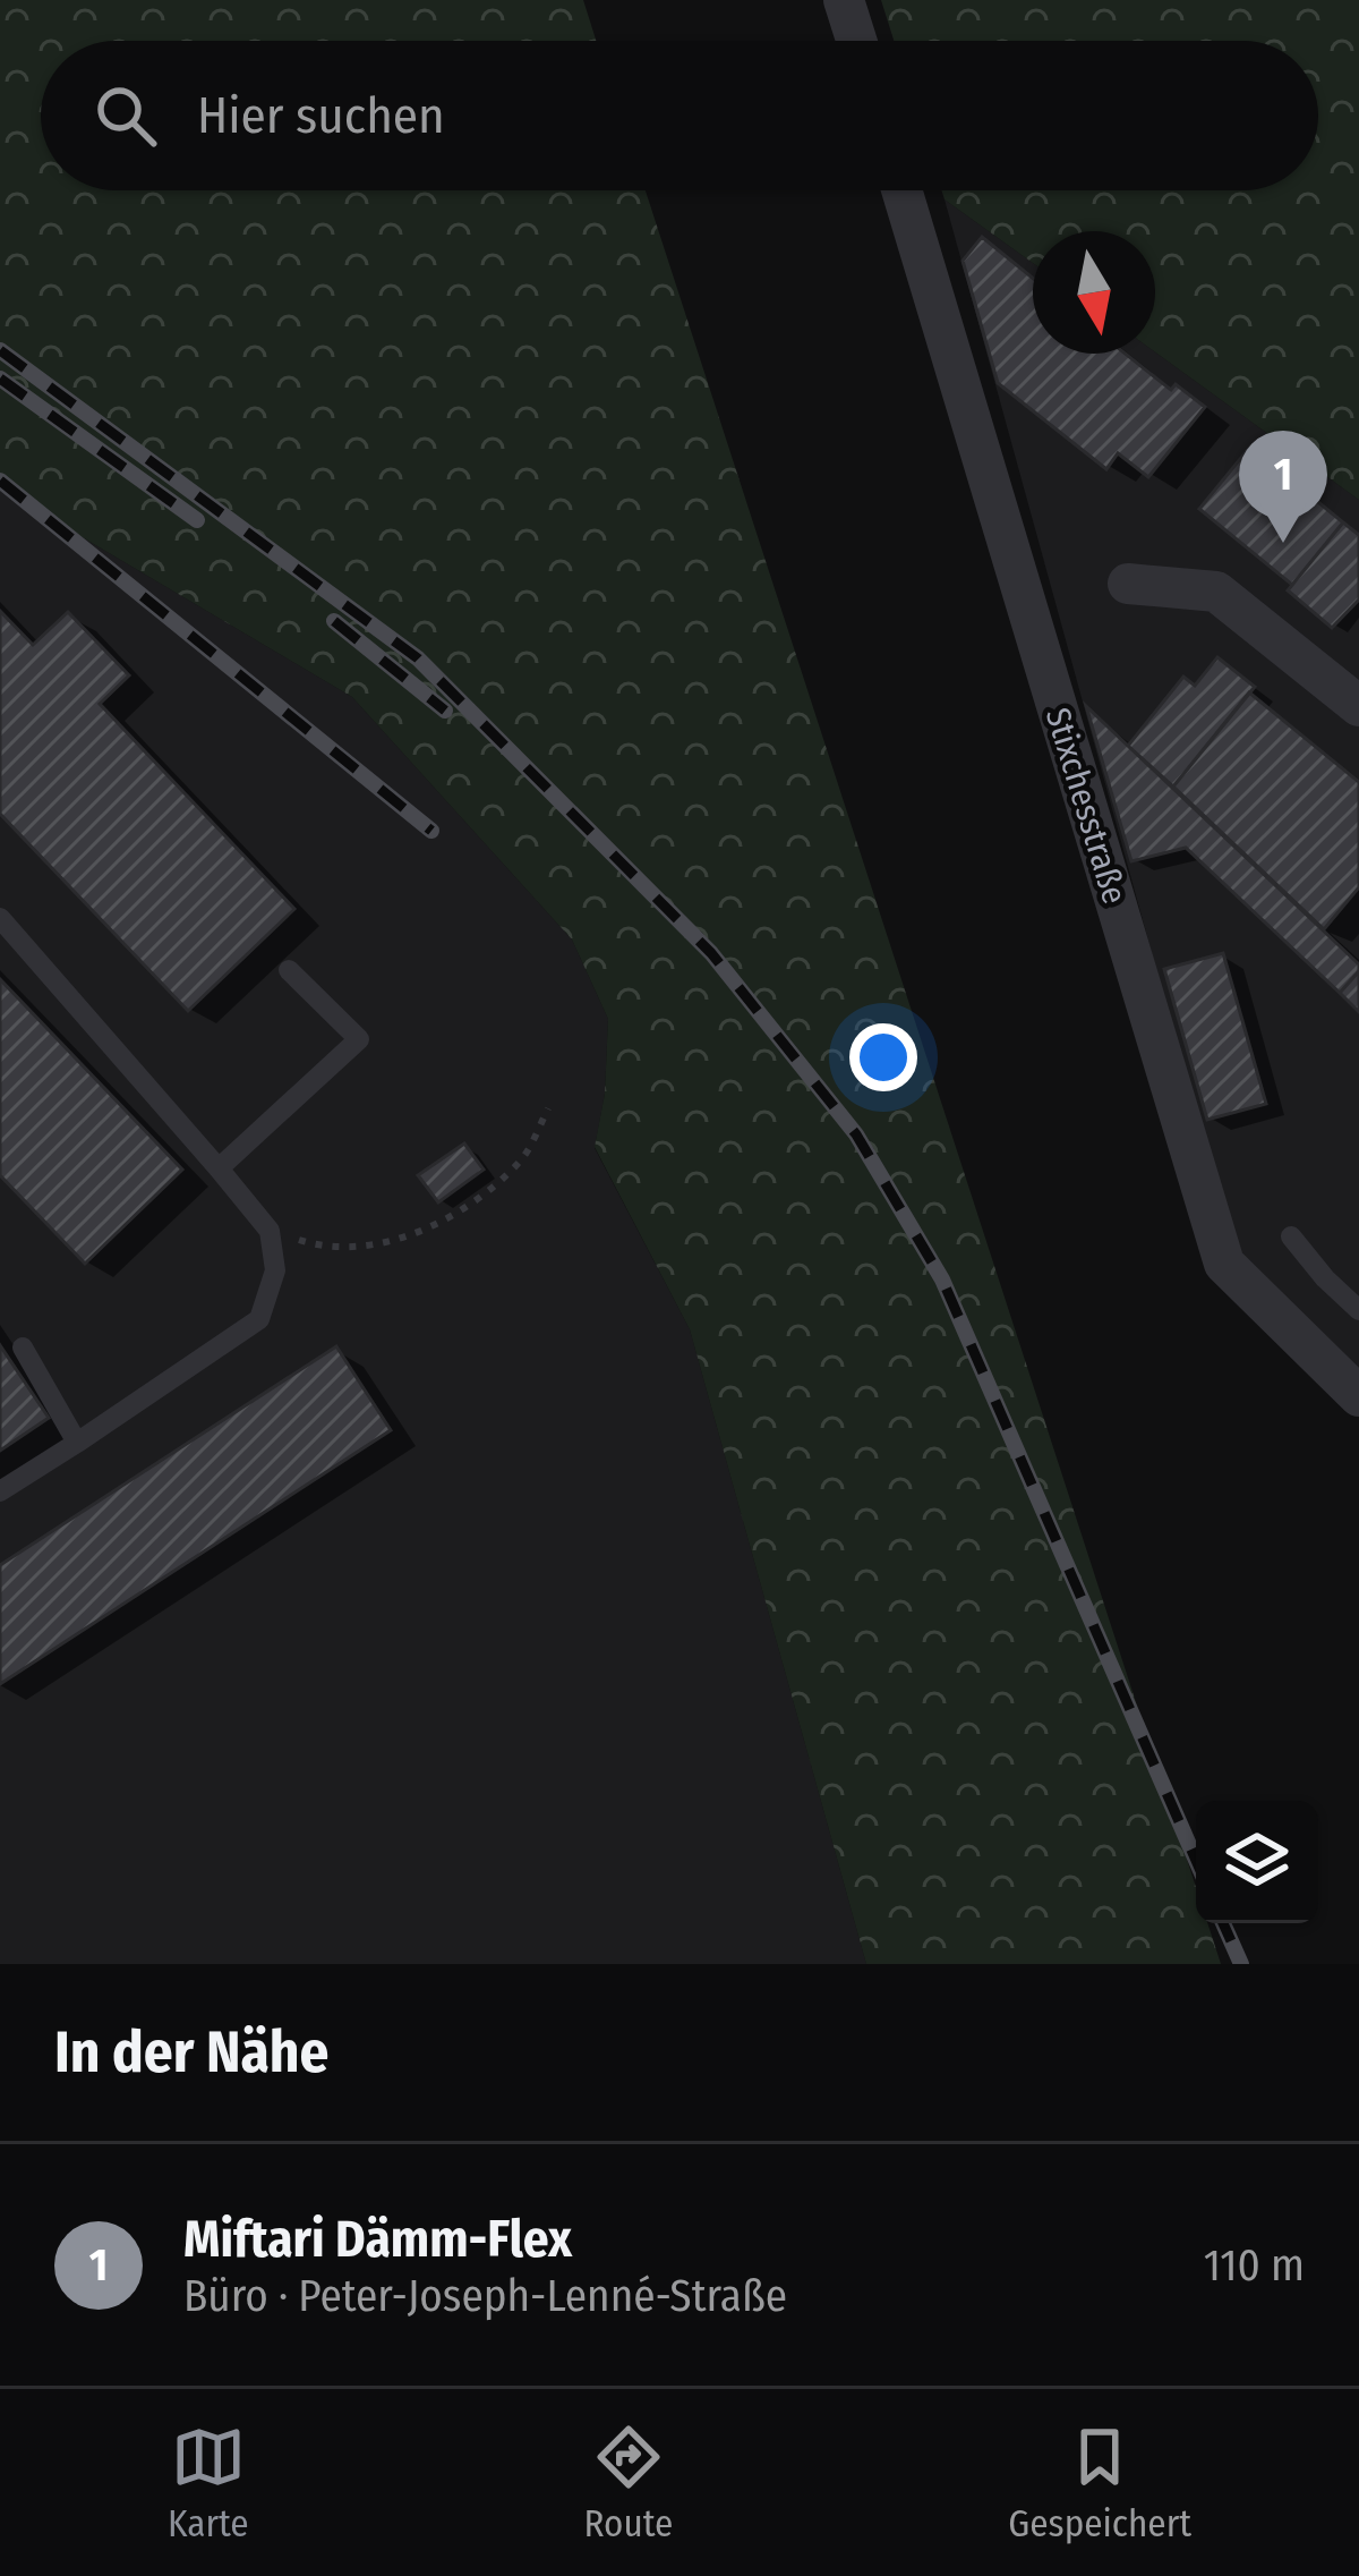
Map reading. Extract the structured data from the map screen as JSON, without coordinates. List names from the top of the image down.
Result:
{
  "streets": {
    "street": ["Stixchesstraße"]
  },
  "north": "bottom",
  "page": {
    "search": "Hier suchen",
    "pins": "1",
    "heading": "In der Nähe",
    "list": [
      {
        "mark": "1",
        "name": "Miftari Dämm-Flex",
        "note": "Büro · Peter-Joseph-Lenné-Straße",
        "value": "110 m"
      }
    ],
    "nav": ["Karte", "Route", "Gespeichert"]
  }
}
